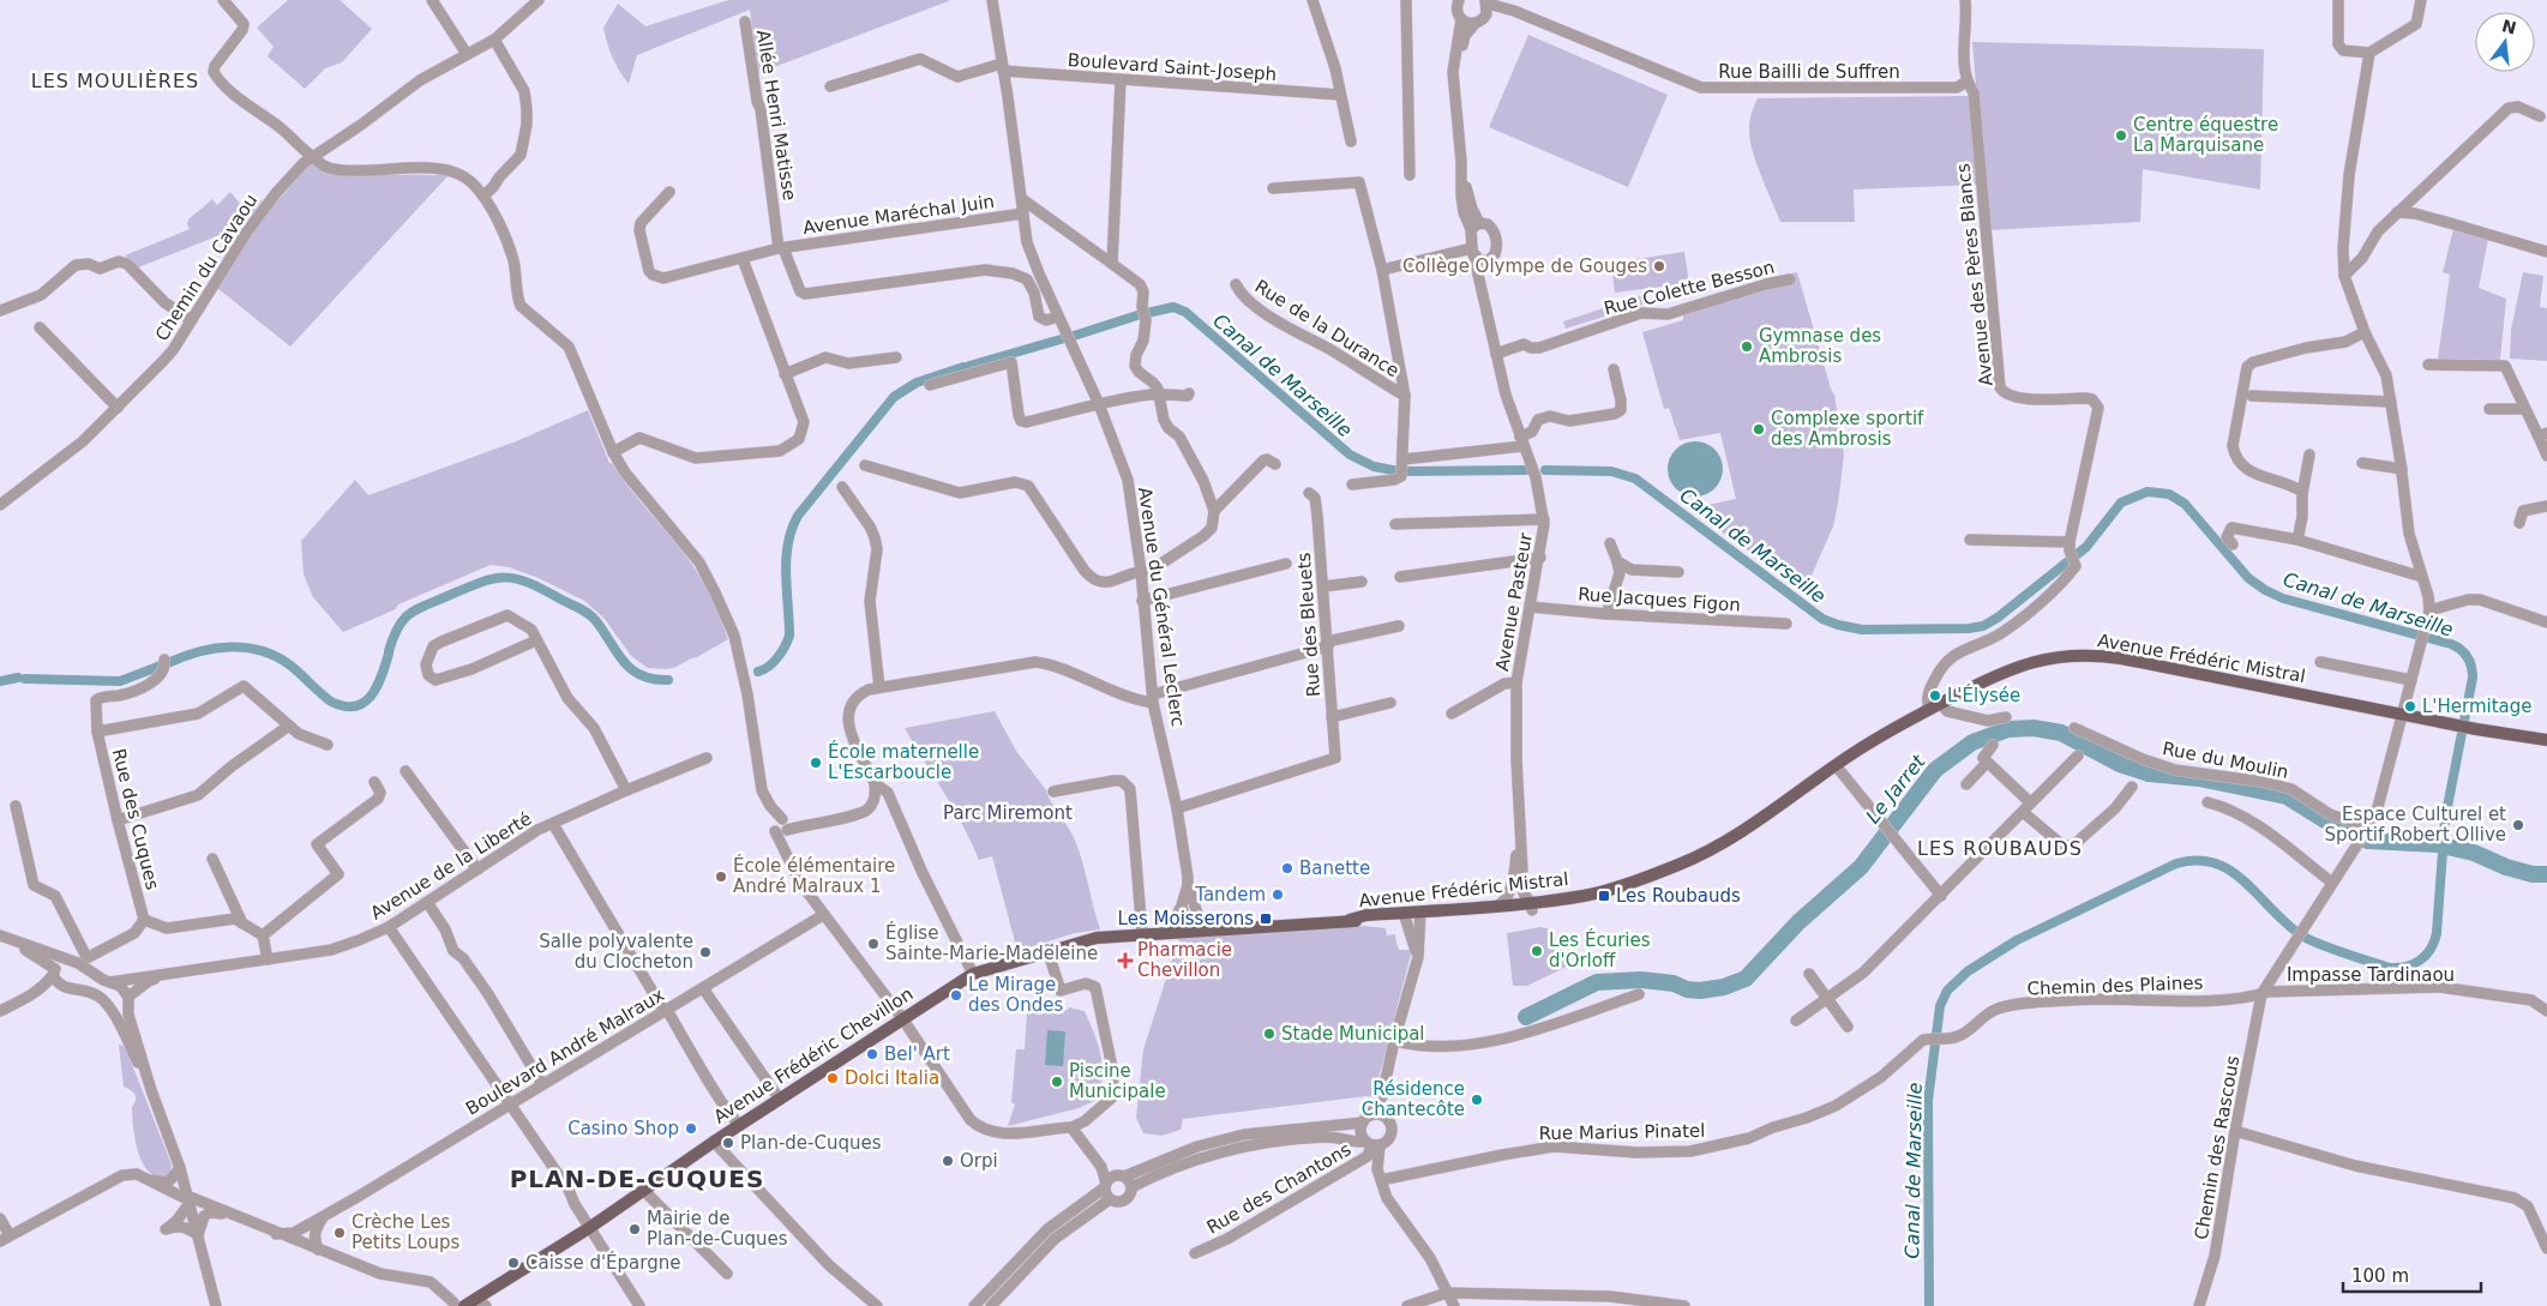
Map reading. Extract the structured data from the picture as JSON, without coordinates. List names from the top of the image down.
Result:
{
  "streets": {
    "main road": ["Avenue Frédéric Mistral", "Avenue Frédéric Chevillon"],
    "street": [
      "Boulevard Saint-Joseph",
      "Rue Bailli de Suffren",
      "Allée Henri Matisse",
      "Avenue Maréchal Juin",
      "Chemin du Cavaou",
      "Avenue des Pères Blancs",
      "Rue Colette Besson",
      "Rue de la Durance",
      "Rue Jacques Figon",
      "Avenue Pasteur",
      "Avenue du Général Leclerc",
      "Rue des Bleuets",
      "Rue du Moulin",
      "Rue des Cuques",
      "Avenue de la Liberté",
      "Impasse Tardinaou",
      "Chemin des Plaines",
      "Boulevard André Malraux",
      "Rue Marius Pinatel",
      "Chemin des Rascous",
      "Rue des Chantons"
    ]
  },
  "crossings": [
    ["Rue Bailli de Suffren", "Avenue des Pères Blancs"],
    ["Allée Henri Matisse", "Avenue Maréchal Juin"],
    ["Allée Henri Matisse", "Avenue du Général Leclerc"],
    ["Avenue des Pères Blancs", "Avenue Frédéric Mistral"],
    ["Rue Colette Besson", "Avenue Pasteur"],
    ["Rue Jacques Figon", "Avenue Pasteur"],
    ["Avenue Pasteur", "Avenue Frédéric Mistral"],
    ["Avenue du Général Leclerc", "Rue des Bleuets"],
    ["Avenue du Général Leclerc", "Avenue Frédéric Mistral"],
    ["Avenue du Général Leclerc", "Avenue Frédéric Chevillon"],
    ["Avenue Frédéric Mistral", "Avenue Frédéric Chevillon"],
    ["Impasse Tardinaou", "Chemin des Plaines"],
    ["Impasse Tardinaou", "Chemin des Rascous"],
    ["Chemin des Plaines", "Rue Marius Pinatel"],
    ["Chemin des Plaines", "Chemin des Rascous"]
  ],
  "districts": ["LES MOULIÈRES", "LES ROUBAUDS", "PLAN-DE-CUQUES"],
  "water": ["Canal de Marseille", "Le Jarret"],
  "parks": ["Parc Miremont"],
  "places": {
    "other": [
      "Centre équestre La Marquisane",
      "Collège Olympe de Gouges",
      "Gymnase des Ambrosis",
      "Complexe sportif des Ambrosis",
      "L'Élysée",
      "L'Hermitage",
      "École maternelle L'Escarboucle",
      "Espace Culturel et Sportif Robert Ollive",
      "Banette",
      "École élémentaire André Malraux 1",
      "Tandem",
      "Église Sainte-Marie-Madeleine",
      "Les Écuries d'Orloff",
      "Salle polyvalente du Clocheton",
      "Le Mirage des Ondes",
      "Stade Municipal",
      "Bel' Art",
      "Dolci Italia",
      "Piscine Municipale",
      "Résidence Chantecôte",
      "Casino Shop",
      "Plan-de-Cuques",
      "Orpi",
      "Mairie de Plan-de-Cuques",
      "Crèche Les Petits Loups",
      "Caisse d'Épargne"
    ],
    "transit": ["Les Roubauds", "Les Moisserons"],
    "health": ["Pharmacie Chevillon"]
  },
  "scale_bar": "100 m",
  "north": "top"
}
